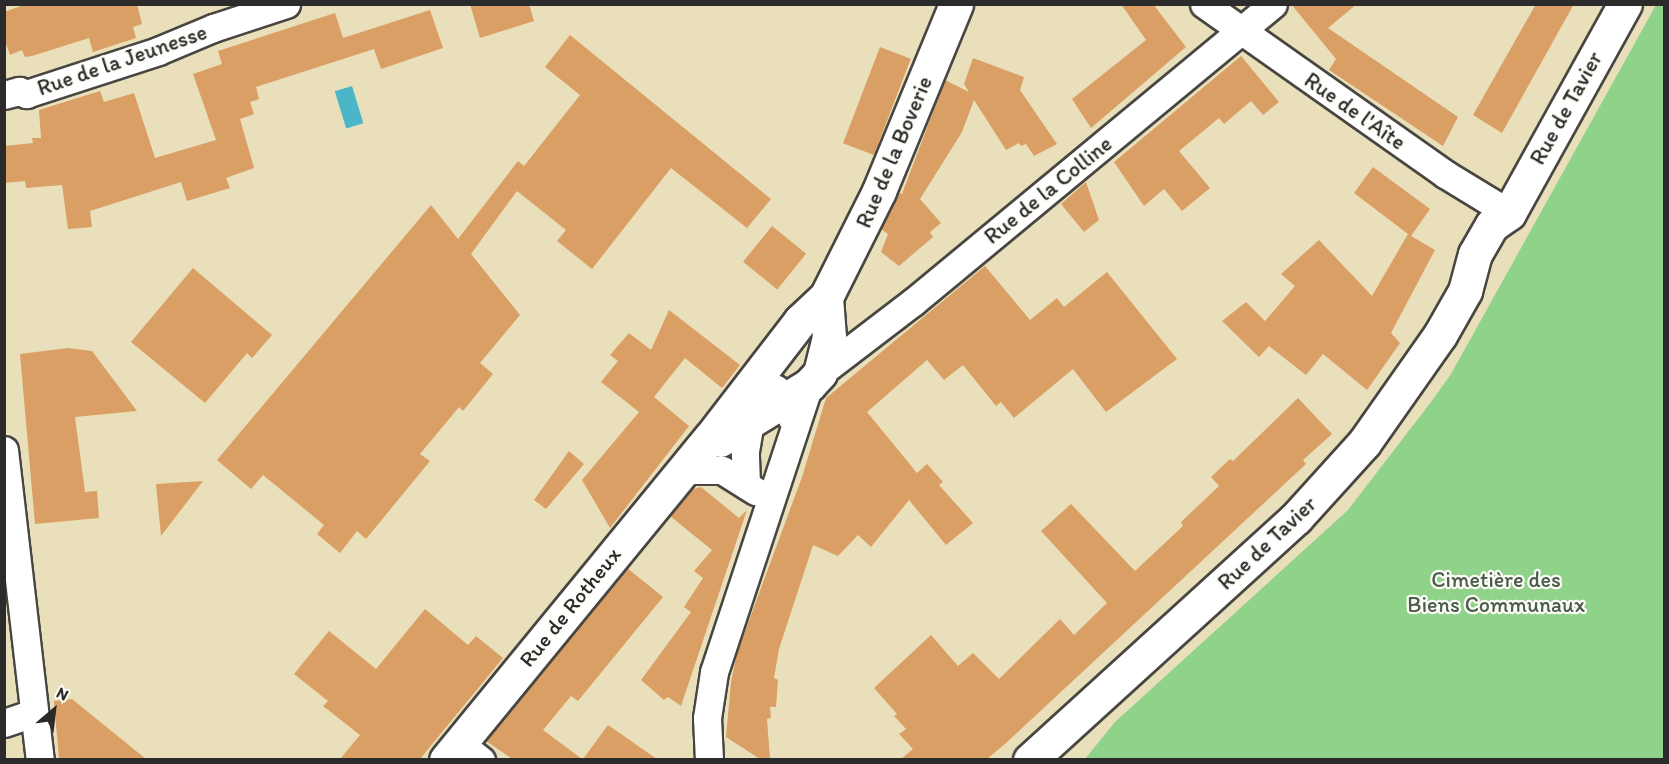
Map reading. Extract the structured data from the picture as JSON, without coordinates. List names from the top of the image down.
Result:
{
  "streets": {
    "street": [
      "Rue de la Jeunesse",
      "Rue de Tavier",
      "Rue de l'Aîte",
      "Rue de la Boverie",
      "Rue de la Colline",
      "Rue de Rotheux"
    ]
  },
  "crossings": [
    ["Rue de Tavier", "Rue de l'Aîte"],
    ["Rue de l'Aîte", "Rue de la Colline"],
    ["Rue de la Boverie", "Rue de Rotheux"]
  ],
  "parks": ["Cimetière des Biens Communaux"],
  "north": "top right"
}
